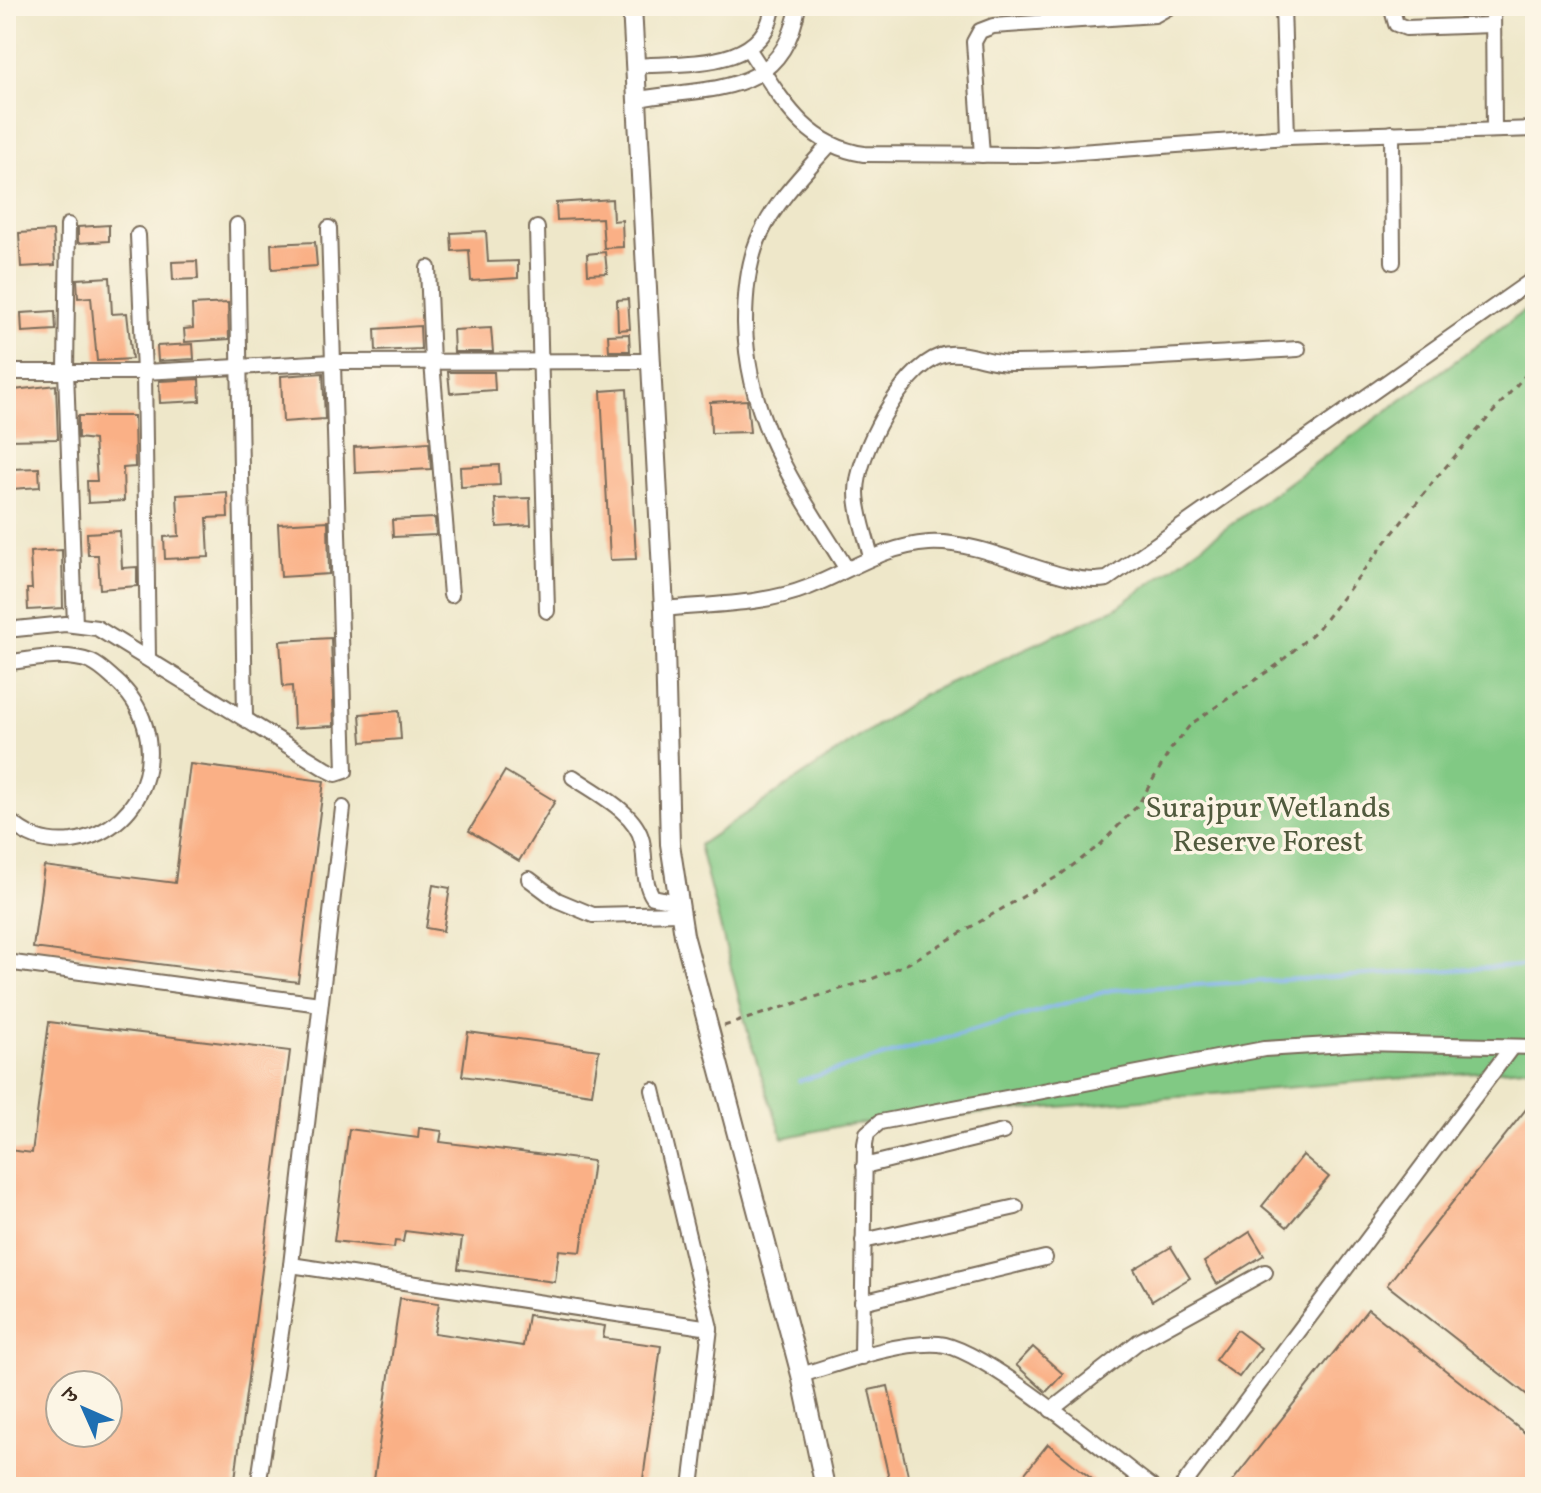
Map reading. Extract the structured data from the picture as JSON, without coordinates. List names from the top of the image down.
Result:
{
  "parks": ["Surajpur Wetlands Reserve Forest"],
  "north": "top left"
}
